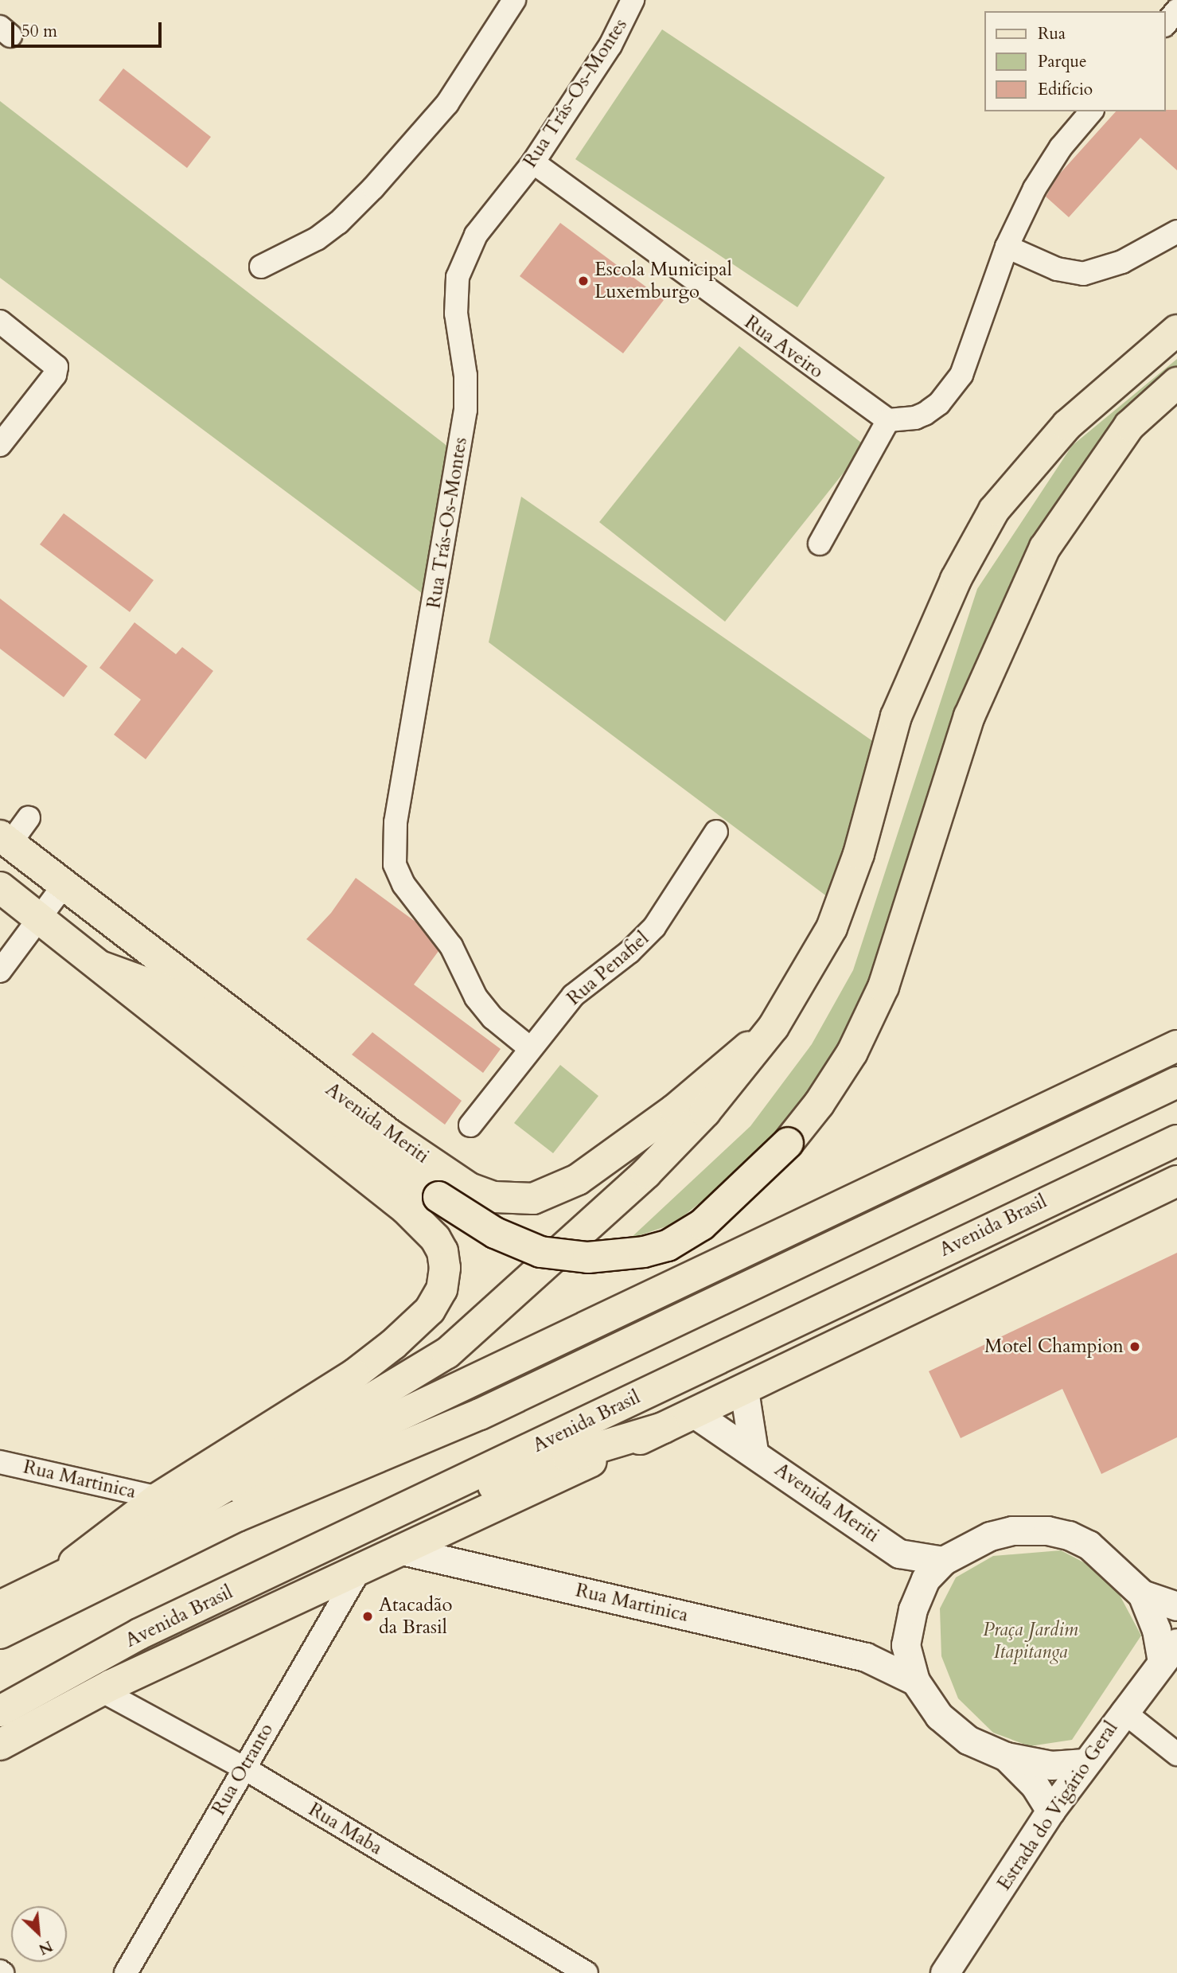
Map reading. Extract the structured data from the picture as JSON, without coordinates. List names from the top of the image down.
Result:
{
  "streets": {
    "main road": ["Avenida Meriti", "Avenida Brasil"],
    "street": [
      "Rua Trás-Os-Montes",
      "Rua Aveiro",
      "Rua Penafiel",
      "Rua Martinica",
      "Rua Otranto",
      "Estrada do Vigário Geral",
      "Rua Maba"
    ]
  },
  "crossings": [
    ["Rua Trás-Os-Montes", "Rua Aveiro"],
    ["Rua Trás-Os-Montes", "Rua Penafiel"],
    ["Avenida Meriti", "Avenida Brasil"],
    ["Avenida Brasil", "Rua Martinica"],
    ["Avenida Brasil", "Rua Otranto"],
    ["Avenida Brasil", "Rua Maba"],
    ["Rua Otranto", "Rua Maba"]
  ],
  "parks": ["Praça Jardim Itapitanga"],
  "places": ["Escola Municipal Luxemburgo", "Motel Champion", "Atacadão da Brasil"],
  "legend": ["Rua", "Parque", "Edifício"],
  "scale_bar": "50 m",
  "north": "bottom right"
}
